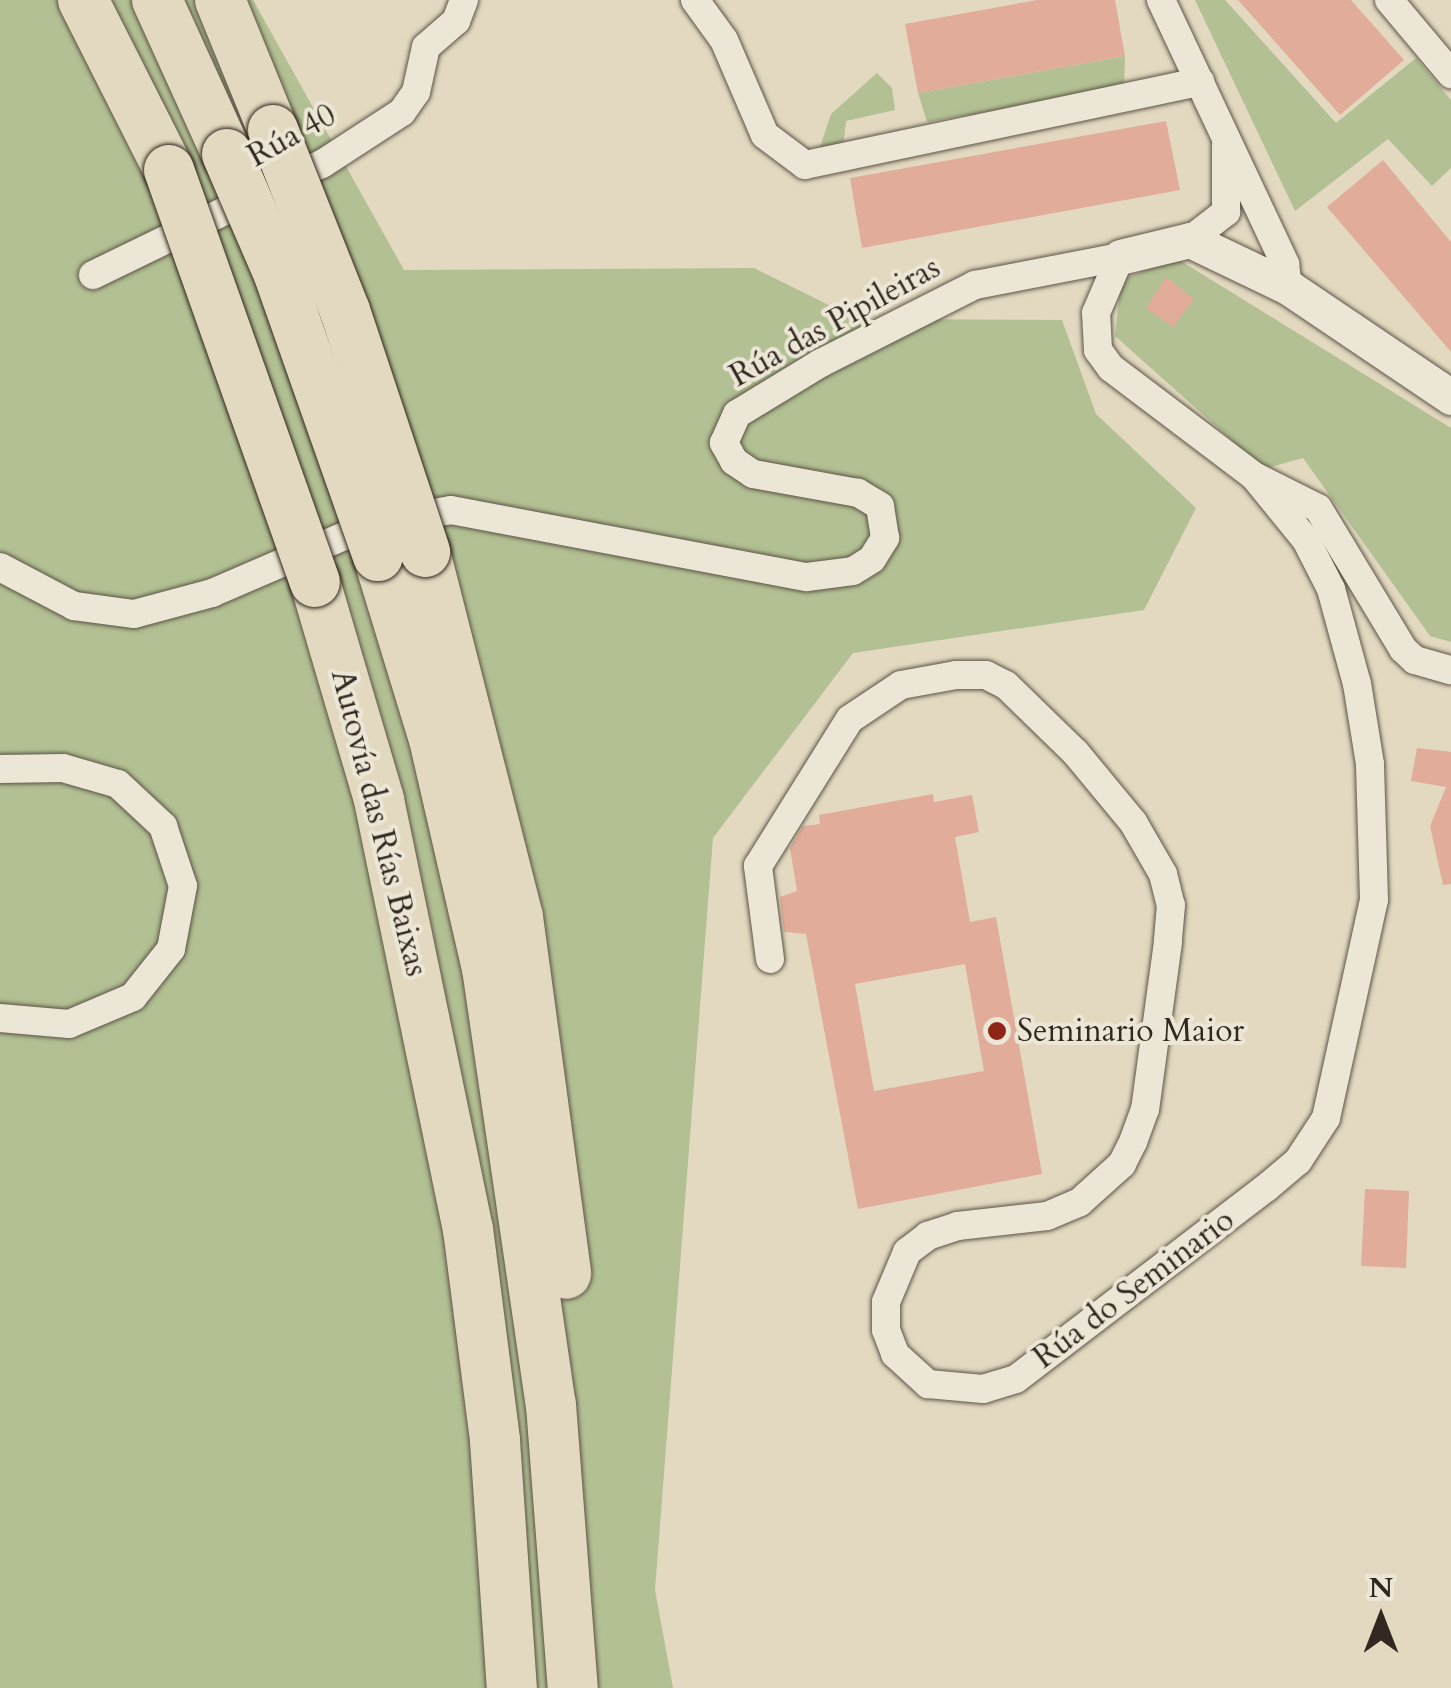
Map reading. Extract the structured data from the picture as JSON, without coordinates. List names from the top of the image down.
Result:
{
  "streets": {
    "highway": ["Autovía das Rías Baixas"],
    "street": ["Rúa 40", "Rúa das Pipileiras", "Rúa do Seminario"]
  },
  "crossings": [
    ["Rúa das Pipileiras", "Rúa do Seminario"]
  ],
  "places": ["Seminario Maior"],
  "north": "top"
}
